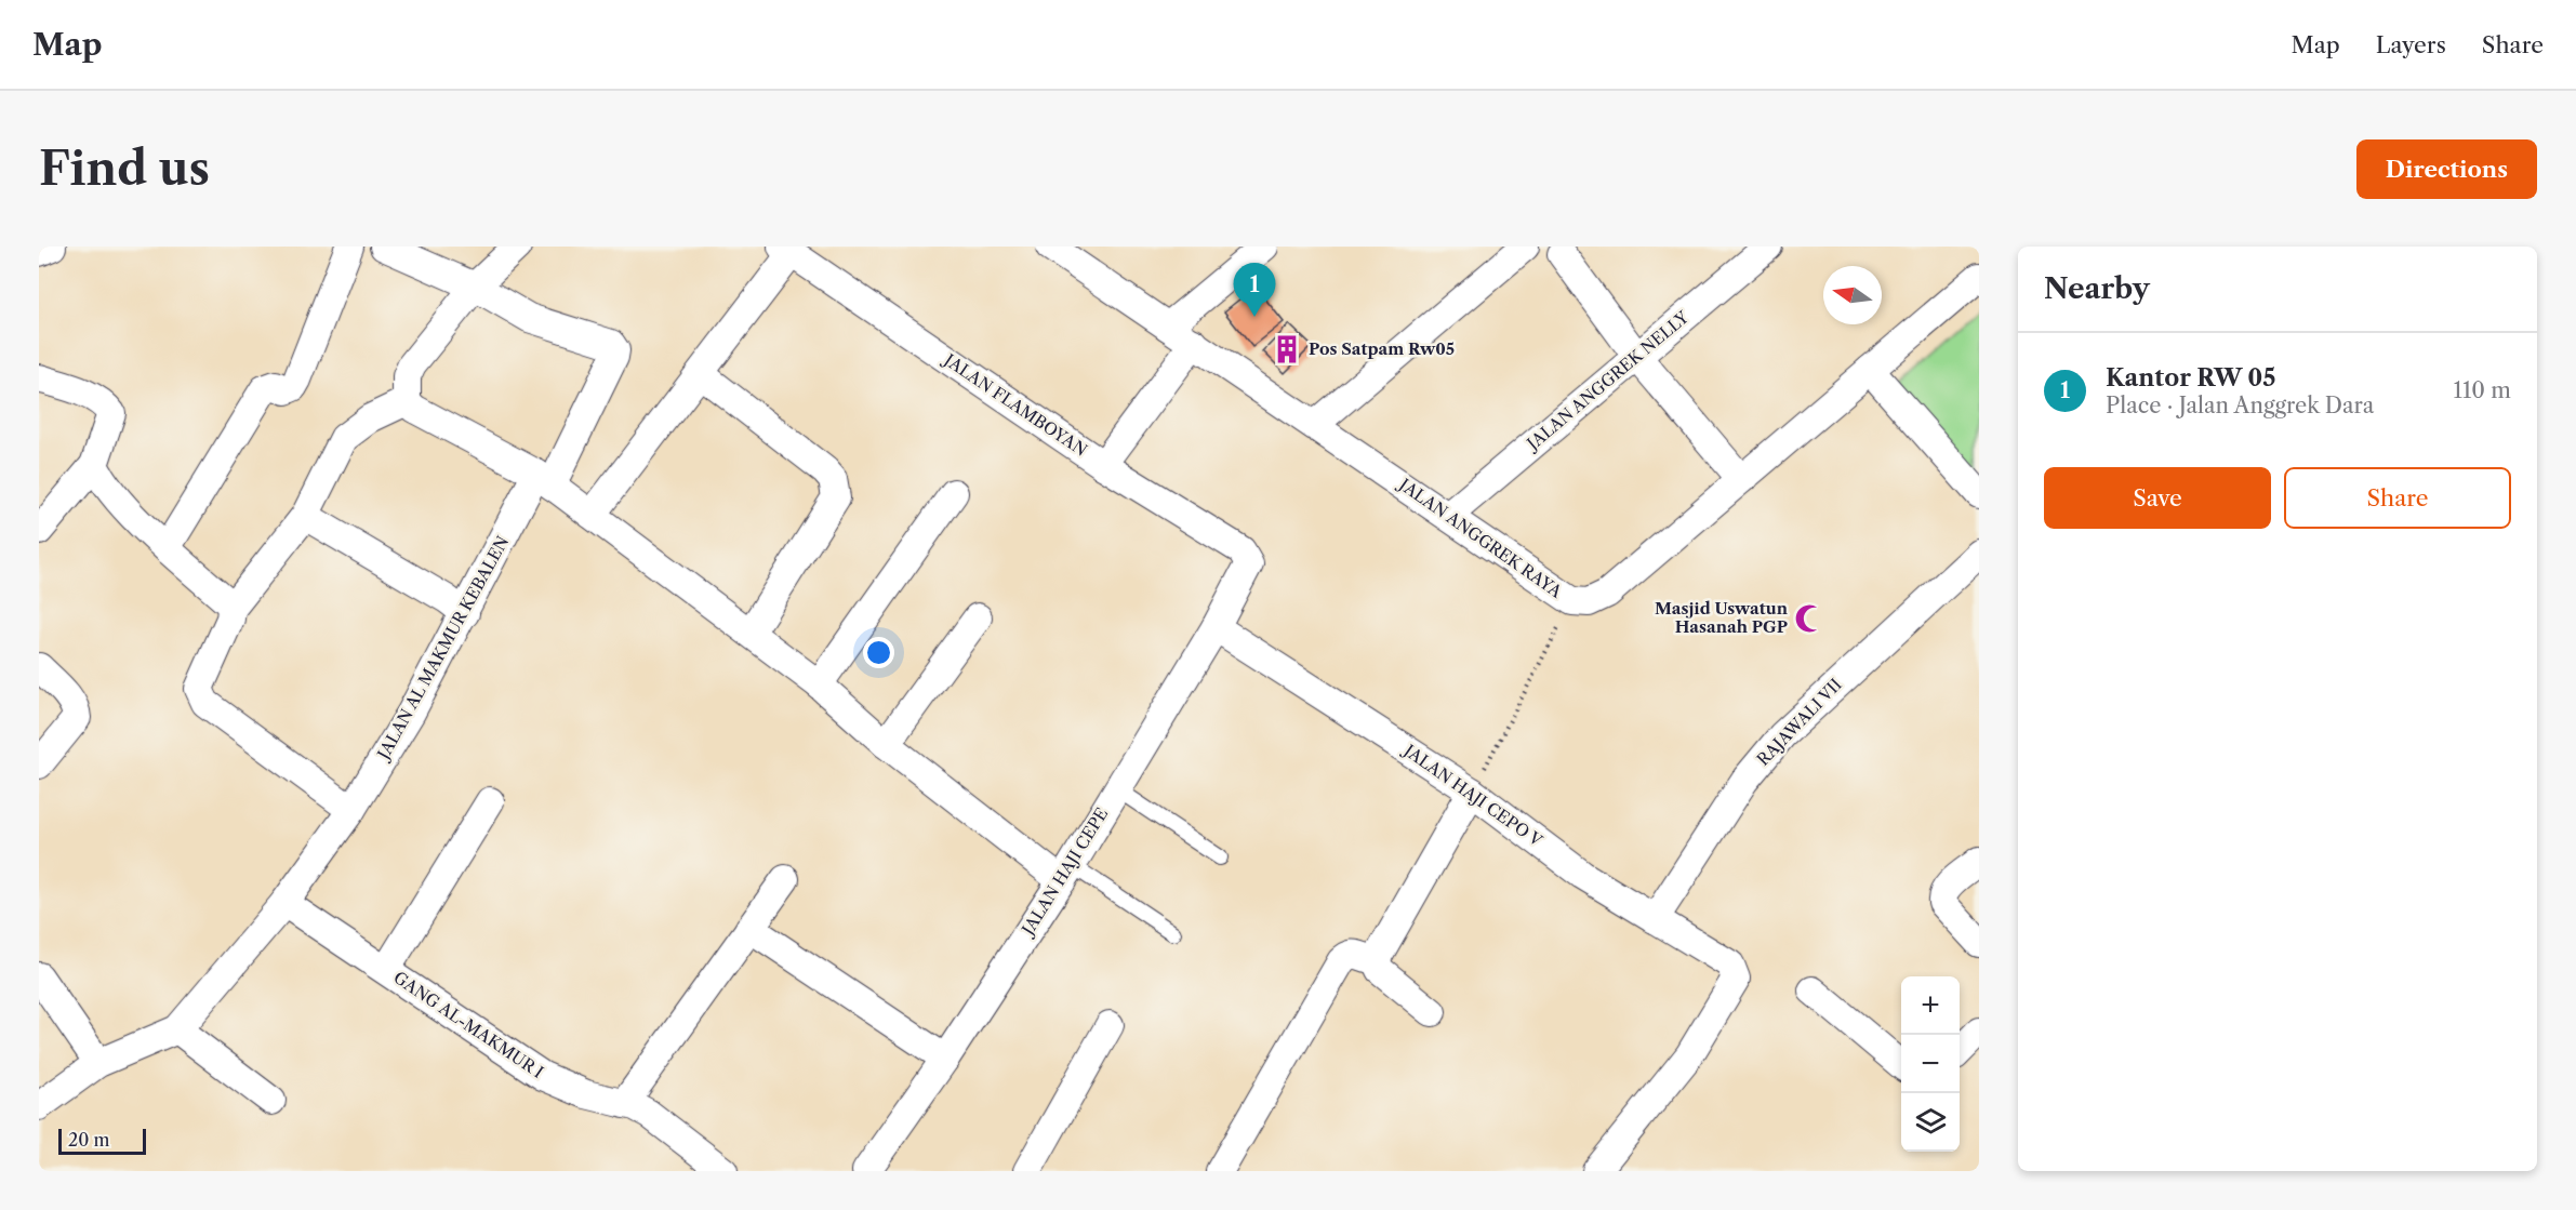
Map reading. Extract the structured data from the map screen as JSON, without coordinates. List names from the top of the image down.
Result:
{
  "streets": {
    "street": [
      "JALAN ANGGREK NELLY",
      "JALAN FLAMBOYAN",
      "JALAN ANGGREK RAYA",
      "JALAN AL MAKMUR KEBALEN",
      "RAJAWALI VII",
      "JALAN HAJI CEPO V",
      "JALAN HAJI CEPE",
      "GANG AL-MAKMUR I"
    ]
  },
  "crossings": [
    ["JALAN ANGGREK NELLY", "JALAN ANGGREK RAYA"],
    ["JALAN FLAMBOYAN", "JALAN HAJI CEPE"],
    ["JALAN AL MAKMUR KEBALEN", "GANG AL-MAKMUR I"],
    ["RAJAWALI VII", "JALAN HAJI CEPO V"],
    ["JALAN HAJI CEPO V", "JALAN HAJI CEPE"]
  ],
  "places": {
    "building": ["Pos Satpam Rw05"],
    "mosque": ["Masjid Uswatun Hasanah PGP"]
  },
  "scale_bar": "20 m",
  "north": "left",
  "page": {
    "header": "Map",
    "nav": ["Map", "Layers", "Share"],
    "buttons": [
      "Directions",
      ["Save", "Share"]
    ],
    "title": "Find us",
    "heading": "Nearby",
    "pins": "1",
    "list": [
      {
        "mark": "1",
        "name": "Kantor RW 05",
        "note": "Place · Jalan Anggrek Dara",
        "value": "110 m"
      }
    ],
    "map_buttons": ["+", "−"],
    "scale": "20 m"
  }
}
